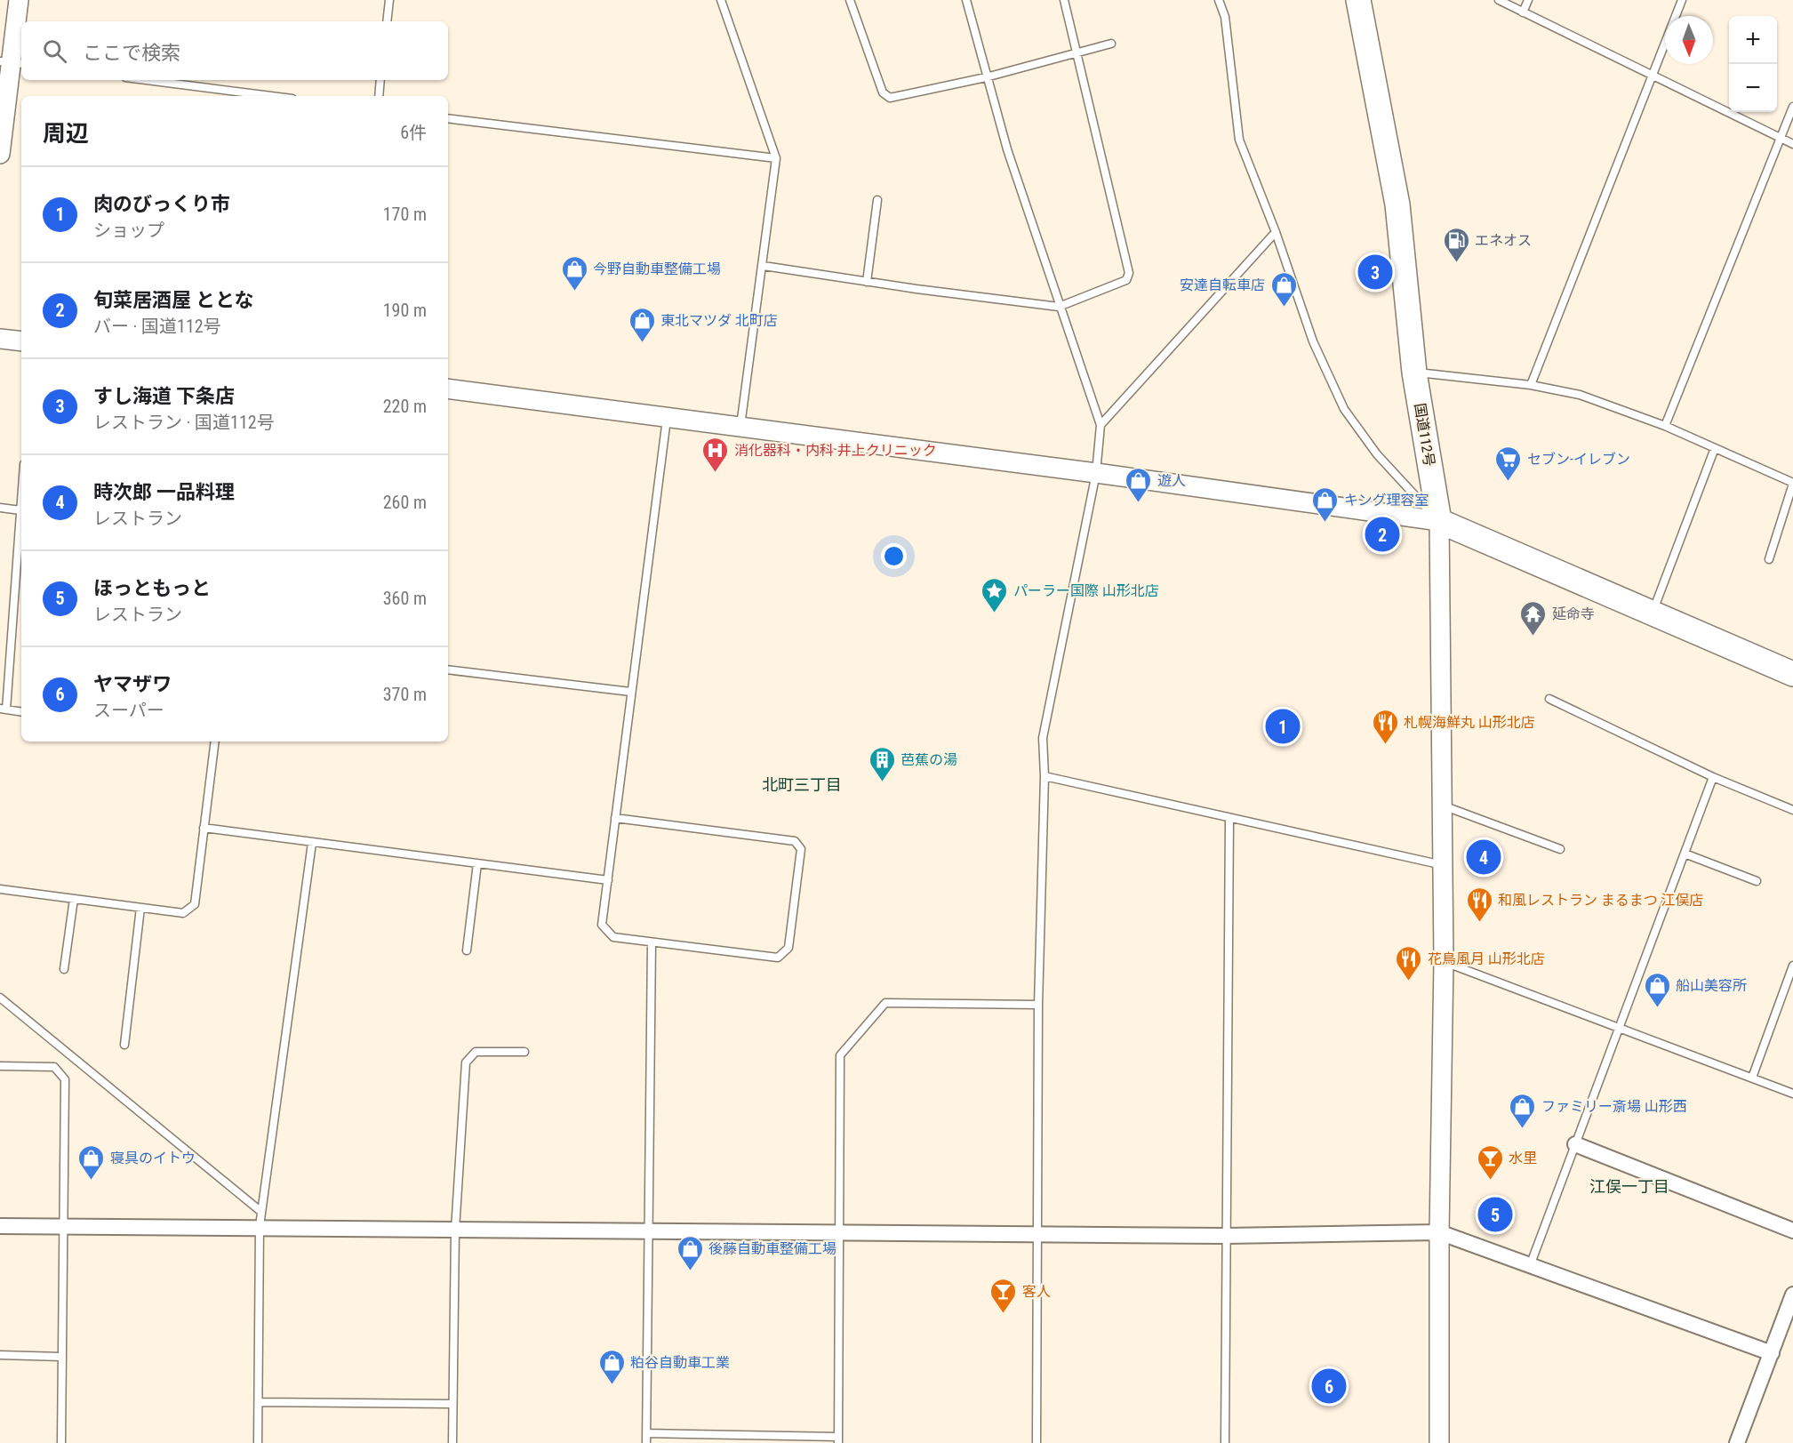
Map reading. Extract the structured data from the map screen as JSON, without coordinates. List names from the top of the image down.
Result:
{
  "streets": {
    "highway": ["国道112号"]
  },
  "districts": ["北町三丁目", "江俣一丁目"],
  "places": {
    "fuel station": ["エネオス"],
    "shop": [
      "今野自動車整備工場",
      "安達自転車店",
      "東北マツダ 北町店",
      "遊人",
      "キング理容室",
      "船山美容所",
      "ファミリー斎場 山形西",
      "寝具のイトウ",
      "後藤自動車整備工場",
      "粕谷自動車工業"
    ],
    "hospital": ["消化器科・内科 井上クリニック"],
    "supermarket": ["セブン-イレブン"],
    "place": ["パーラー国際 山形北店"],
    "temple": ["延命寺"],
    "restaurant": ["札幌海鮮丸 山形北店", "和風レストラン まるまつ 江俣店", "花鳥風月 山形北店"],
    "building": ["芭蕉の湯"],
    "bar": ["水里", "客人"]
  },
  "north": "bottom",
  "page": {
    "map_buttons": ["+", "−"],
    "search": "ここで検索",
    "heading": ["周辺", "6件"],
    "list": [
      {
        "mark": "1",
        "name": "肉のびっくり市",
        "note": "ショップ",
        "value": "170 m"
      },
      {
        "mark": "2",
        "name": "旬菜居酒屋 ととな",
        "note": "バー · 国道112号",
        "value": "190 m"
      },
      {
        "mark": "3",
        "name": "すし海道 下条店",
        "note": "レストラン · 国道112号",
        "value": "220 m"
      },
      {
        "mark": "4",
        "name": "時次郎 一品料理",
        "note": "レストラン",
        "value": "260 m"
      },
      {
        "mark": "5",
        "name": "ほっともっと",
        "note": "レストラン",
        "value": "360 m"
      },
      {
        "mark": "6",
        "name": "ヤマザワ",
        "note": "スーパー",
        "value": "370 m"
      }
    ],
    "pins": [
      "3",
      "2",
      "1",
      "4",
      "5",
      "6"
    ]
  }
}
